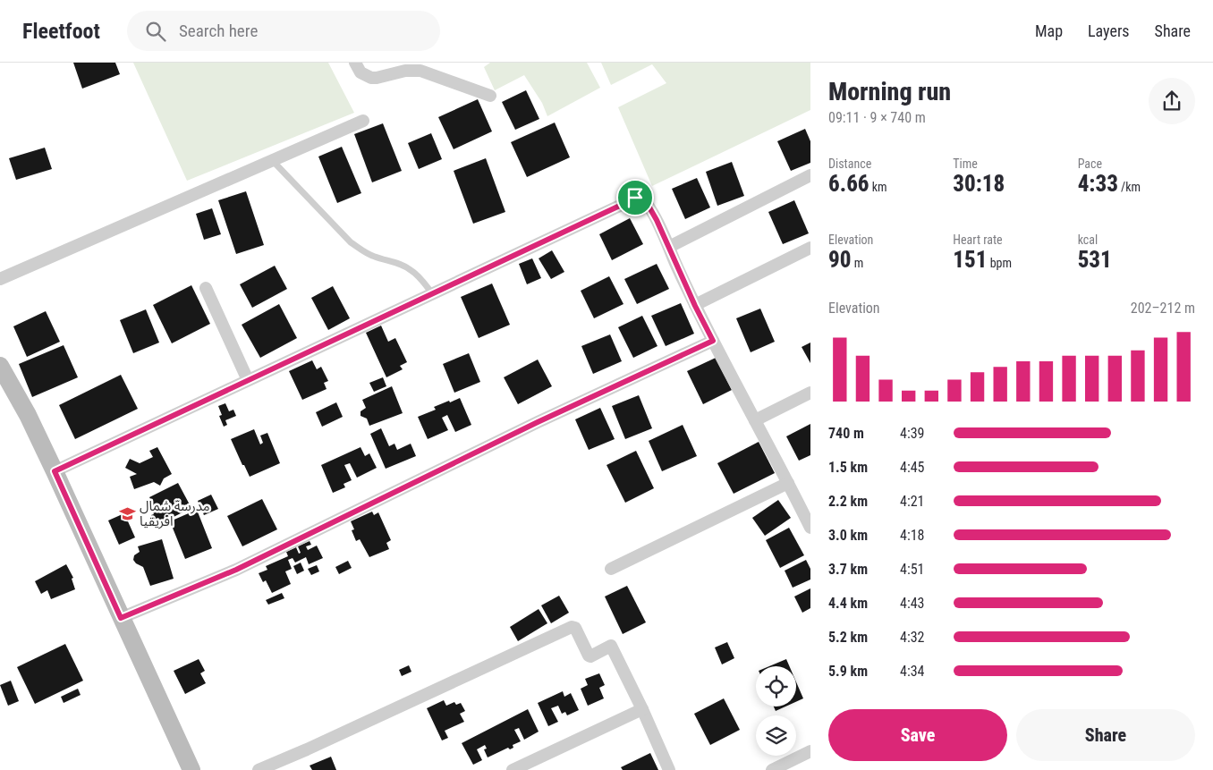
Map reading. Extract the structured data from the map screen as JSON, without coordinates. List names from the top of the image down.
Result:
{
  "places": {
    "school or university": ["مدرسة شمال افريقيا"]
  },
  "page": {
    "header": "Fleetfoot",
    "search": "Search here",
    "nav": ["Map", "Layers", "Share"],
    "heading": ["Morning run", "09:11 · 9 × 740 m"],
    "stats": [
      ["Distance", "6.66 km"],
      ["Time", "30:18"],
      ["Pace", "4:33 /km"],
      ["Elevation", "90 m"],
      ["Heart rate", "151 bpm"],
      ["kcal", "531"]
    ],
    "chart": ["Elevation", "202–212 m"],
    "list": [
      {
        "name": "740 m",
        "note": "4:39"
      },
      {
        "name": "1.5 km",
        "note": "4:45"
      },
      {
        "name": "2.2 km",
        "note": "4:21"
      },
      {
        "name": "3.0 km",
        "note": "4:18"
      },
      {
        "name": "3.7 km",
        "note": "4:51"
      },
      {
        "name": "4.4 km",
        "note": "4:43"
      },
      {
        "name": "5.2 km",
        "note": "4:32"
      },
      {
        "name": "5.9 km",
        "note": "4:34"
      }
    ],
    "buttons": ["Save", "Share"]
  }
}
